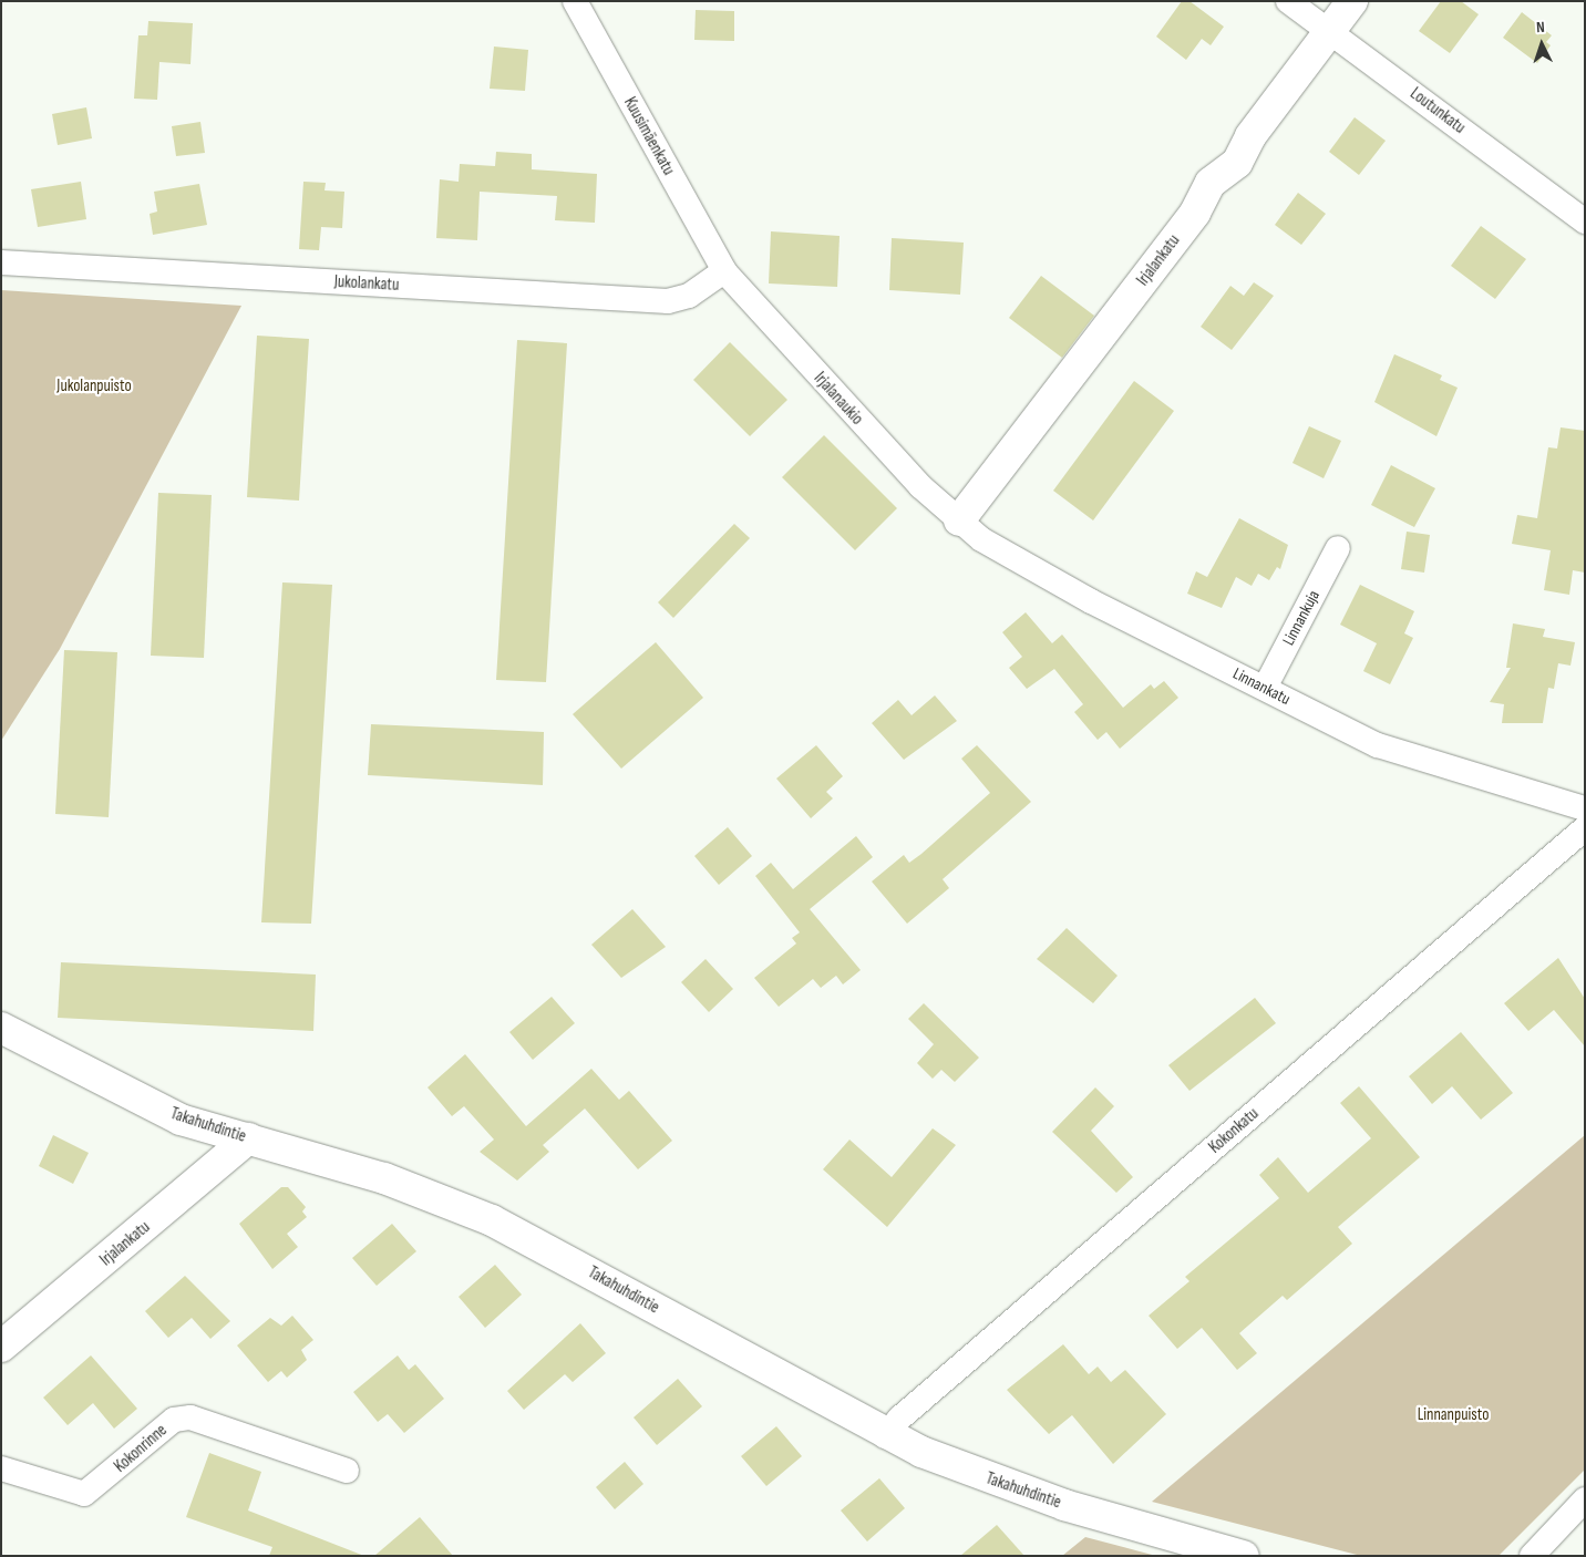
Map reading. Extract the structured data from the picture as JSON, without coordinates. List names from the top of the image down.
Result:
{
  "streets": {
    "street": [
      "Loutunkatu",
      "Kuusimäenkatu",
      "Irjalankatu",
      "Jukolankatu",
      "Irjalanaukio",
      "Linnankuja",
      "Linnankatu",
      "Takahuhdintie",
      "Kokonkatu",
      "Kokonrinne"
    ]
  },
  "crossings": [
    ["Loutunkatu", "Irjalankatu"],
    ["Kuusimäenkatu", "Jukolankatu"],
    ["Kuusimäenkatu", "Irjalanaukio"],
    ["Irjalankatu", "Irjalanaukio"],
    ["Irjalankatu", "Linnankatu"],
    ["Irjalankatu", "Takahuhdintie"],
    ["Jukolankatu", "Irjalanaukio"],
    ["Irjalanaukio", "Linnankatu"],
    ["Linnankuja", "Linnankatu"],
    ["Takahuhdintie", "Kokonkatu"]
  ],
  "parks": ["Jukolanpuisto", "Linnanpuisto"],
  "north": "top"
}
